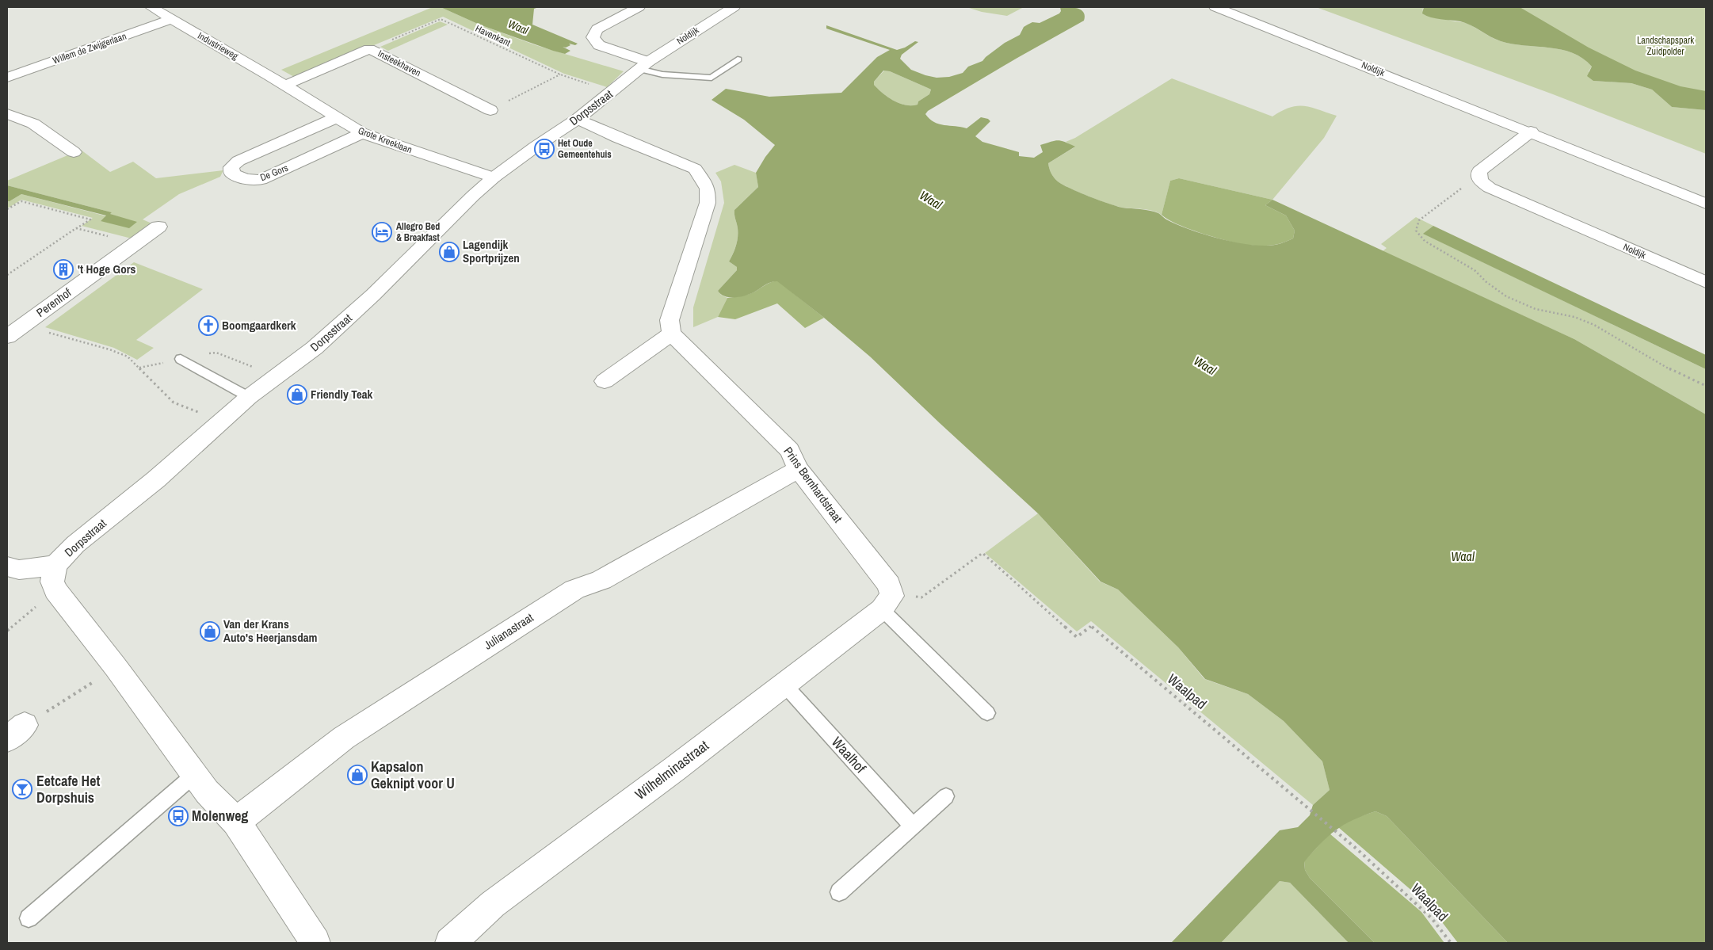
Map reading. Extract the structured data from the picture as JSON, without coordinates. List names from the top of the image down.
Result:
{
  "streets": {
    "street": [
      "Noldijk",
      "Industrieweg",
      "Willem de Zwijgerlaan",
      "Insteekhaven",
      "Dorpsstraat",
      "Grote Kreeklaan",
      "De Gors",
      "Perenhof",
      "Prins Bernhardstraat",
      "Julianastraat",
      "Wilhelminastraat"
    ],
    "lane": ["Waalhof"],
    "path": ["Havenkant", "Waalpad"]
  },
  "crossings": [
    ["Havenkant", "Insteekhaven"],
    ["Havenkant", "Dorpsstraat"],
    ["Noldijk", "Dorpsstraat"],
    ["Industrieweg", "Willem de Zwijgerlaan"],
    ["Industrieweg", "Insteekhaven"],
    ["Industrieweg", "Grote Kreeklaan"],
    ["Insteekhaven", "Grote Kreeklaan"],
    ["Dorpsstraat", "Grote Kreeklaan"],
    ["Grote Kreeklaan", "De Gors"],
    ["Prins Bernhardstraat", "Julianastraat"],
    ["Prins Bernhardstraat", "Waalpad"],
    ["Prins Bernhardstraat", "Wilhelminastraat"],
    ["Waalpad", "Wilhelminastraat"],
    ["Waalhof", "Wilhelminastraat"]
  ],
  "water": ["Waal"],
  "parks": ["Landschapspark Zuidpolder"],
  "places": {
    "bus stop": ["Het Oude Gemeentehuis", "Molenweg"],
    "hotel": ["Allegro Bed & Breakfast"],
    "shop": [
      "Lagendijk Sportprijzen",
      "Friendly Teak",
      "Van der Krans Auto's Heerjansdam",
      "Kapsalon Geknipt voor U"
    ],
    "building": ["'t Hoge Gors"],
    "church": ["Boomgaardkerk"],
    "bar": ["Eetcafe Het Dorpshuis"]
  }
}
